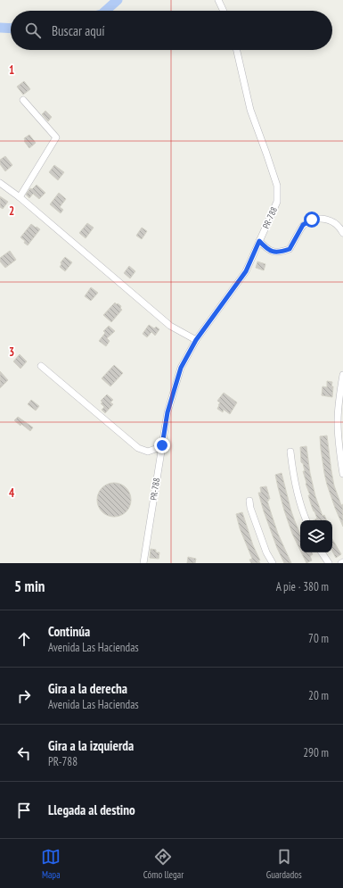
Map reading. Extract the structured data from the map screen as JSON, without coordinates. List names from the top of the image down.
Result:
{
  "streets": {
    "street": ["PR-788"]
  },
  "page": {
    "search": "Buscar aquí",
    "heading": ["5 min", "A pie · 380 m"],
    "list": [
      ["Continúa", "Avenida Las Haciendas", "70 m"],
      ["Gira a la derecha", "Avenida Las Haciendas", "20 m"],
      ["Gira a la izquierda", "PR-788", "290 m"],
      "Llegada al destino"
    ],
    "nav": ["Mapa", "Cómo llegar", "Guardados"]
  },
  "grid": {
    "rows": [
      "1",
      "2",
      "3",
      "4"
    ]
  }
}
